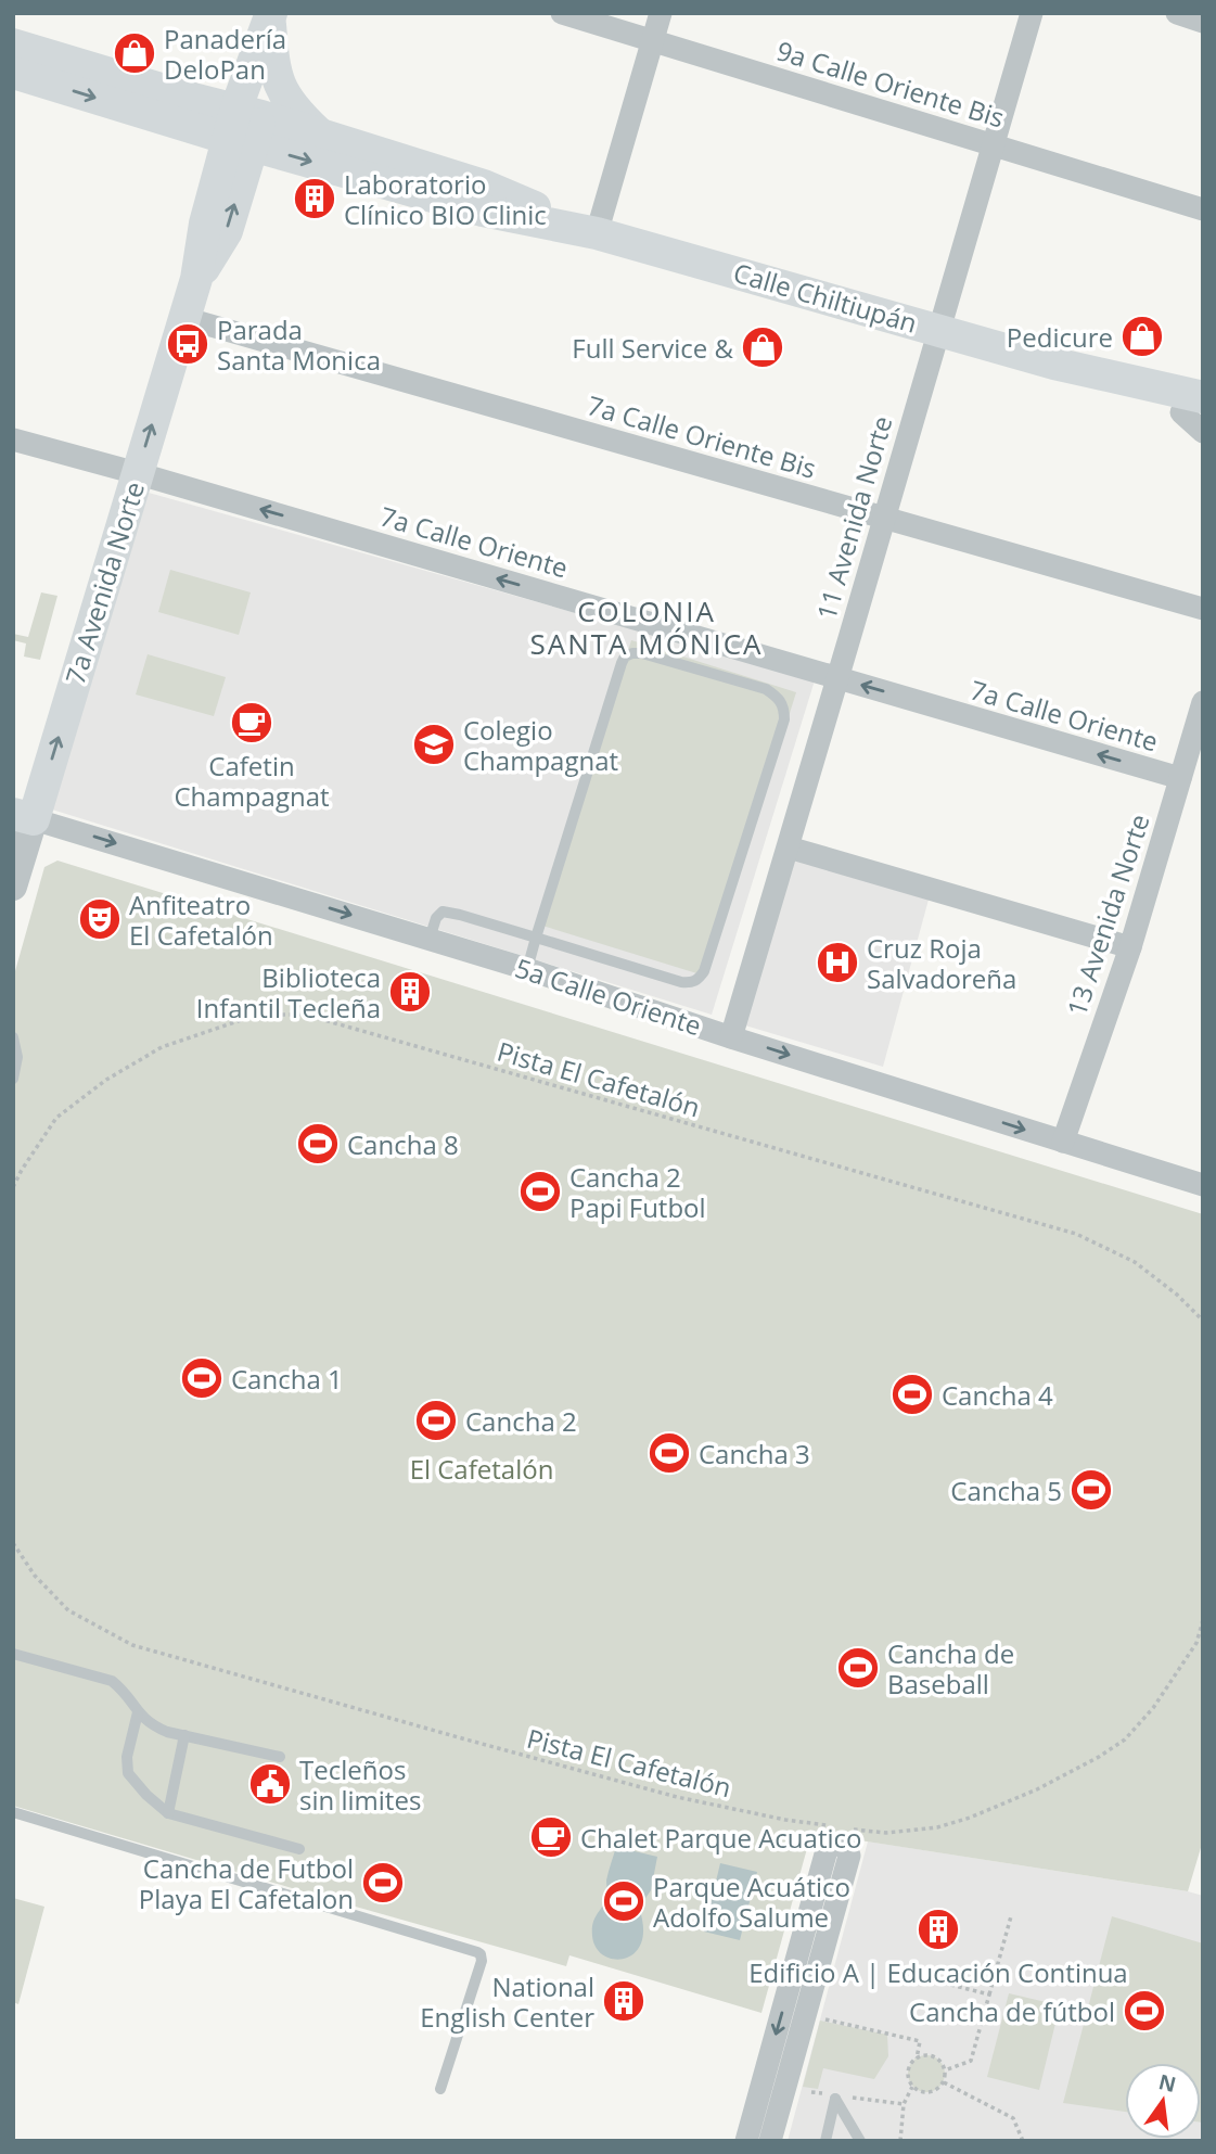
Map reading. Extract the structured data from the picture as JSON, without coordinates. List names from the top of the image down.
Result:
{
  "streets": {
    "main road": ["Calle Chiltiupán", "7a Avenida Norte"],
    "street": [
      "9a Calle Oriente Bis",
      "7a Calle Oriente Bis",
      "11 Avenida Norte",
      "7a Calle Oriente",
      "13 Avenida Norte",
      "5a Calle Oriente"
    ],
    "path": ["Pista El Cafetalón"]
  },
  "crossings": [
    ["9a Calle Oriente Bis", "11 Avenida Norte"],
    ["Calle Chiltiupán", "11 Avenida Norte"],
    ["Calle Chiltiupán", "7a Avenida Norte"],
    ["7a Calle Oriente Bis", "11 Avenida Norte"],
    ["7a Calle Oriente Bis", "7a Avenida Norte"],
    ["11 Avenida Norte", "7a Calle Oriente"],
    ["11 Avenida Norte", "5a Calle Oriente"],
    ["7a Calle Oriente", "7a Avenida Norte"],
    ["7a Calle Oriente", "13 Avenida Norte"],
    ["7a Avenida Norte", "5a Calle Oriente"],
    ["13 Avenida Norte", "5a Calle Oriente"]
  ],
  "one_way": ["7a Avenida Norte"],
  "districts": ["COLONIA SANTA MÓNICA"],
  "parks": ["El Cafetalón"],
  "places": {
    "shop": ["Panadería DeloPan", "Pedicure", "Full Service &"],
    "building": [
      "Laboratorio Clínico BIO Clinic",
      "Biblioteca Infantil Tecleña",
      "Edificio A | Educación Continua",
      "National English Center"
    ],
    "bus stop": ["Parada Santa Monica"],
    "cafe": ["Cafetin Champagnat", "Chalet Parque Acuatico"],
    "school or university": ["Colegio Champagnat"],
    "theatre": ["Anfiteatro El Cafetalón"],
    "hospital": ["Cruz Roja Salvadoreña"],
    "sports": [
      "Cancha 8",
      "Cancha 2 Papi Futbol",
      "Cancha 1",
      "Cancha 4",
      "Cancha 2",
      "Cancha 3",
      "Cancha 5",
      "Cancha de Baseball",
      "Cancha de Futbol Playa El Cafetalon",
      "Parque Acuático Adolfo Salume",
      "Cancha de fútbol"
    ],
    "public building": ["Tecleños sin limites"]
  },
  "north": "top"
}
